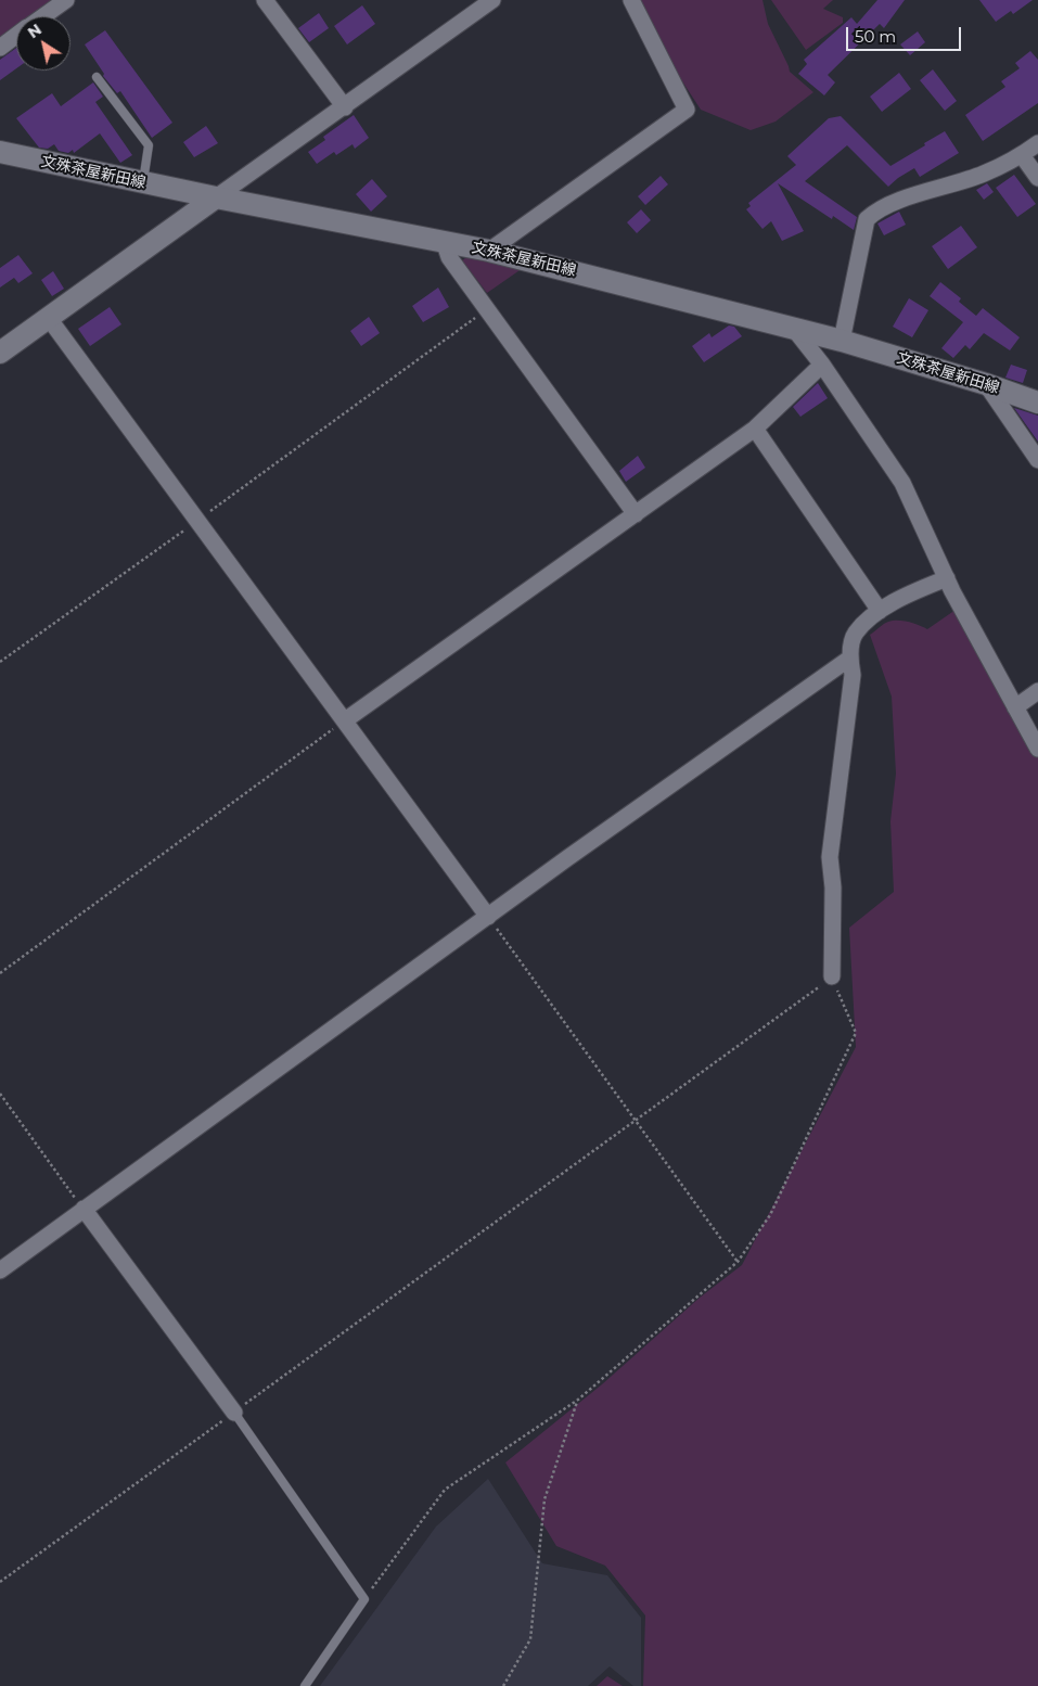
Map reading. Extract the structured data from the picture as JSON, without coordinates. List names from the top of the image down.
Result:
{
  "streets": {
    "main road": ["文殊茶屋新田線"]
  },
  "scale_bar": "50 m",
  "north": "top left"
}
